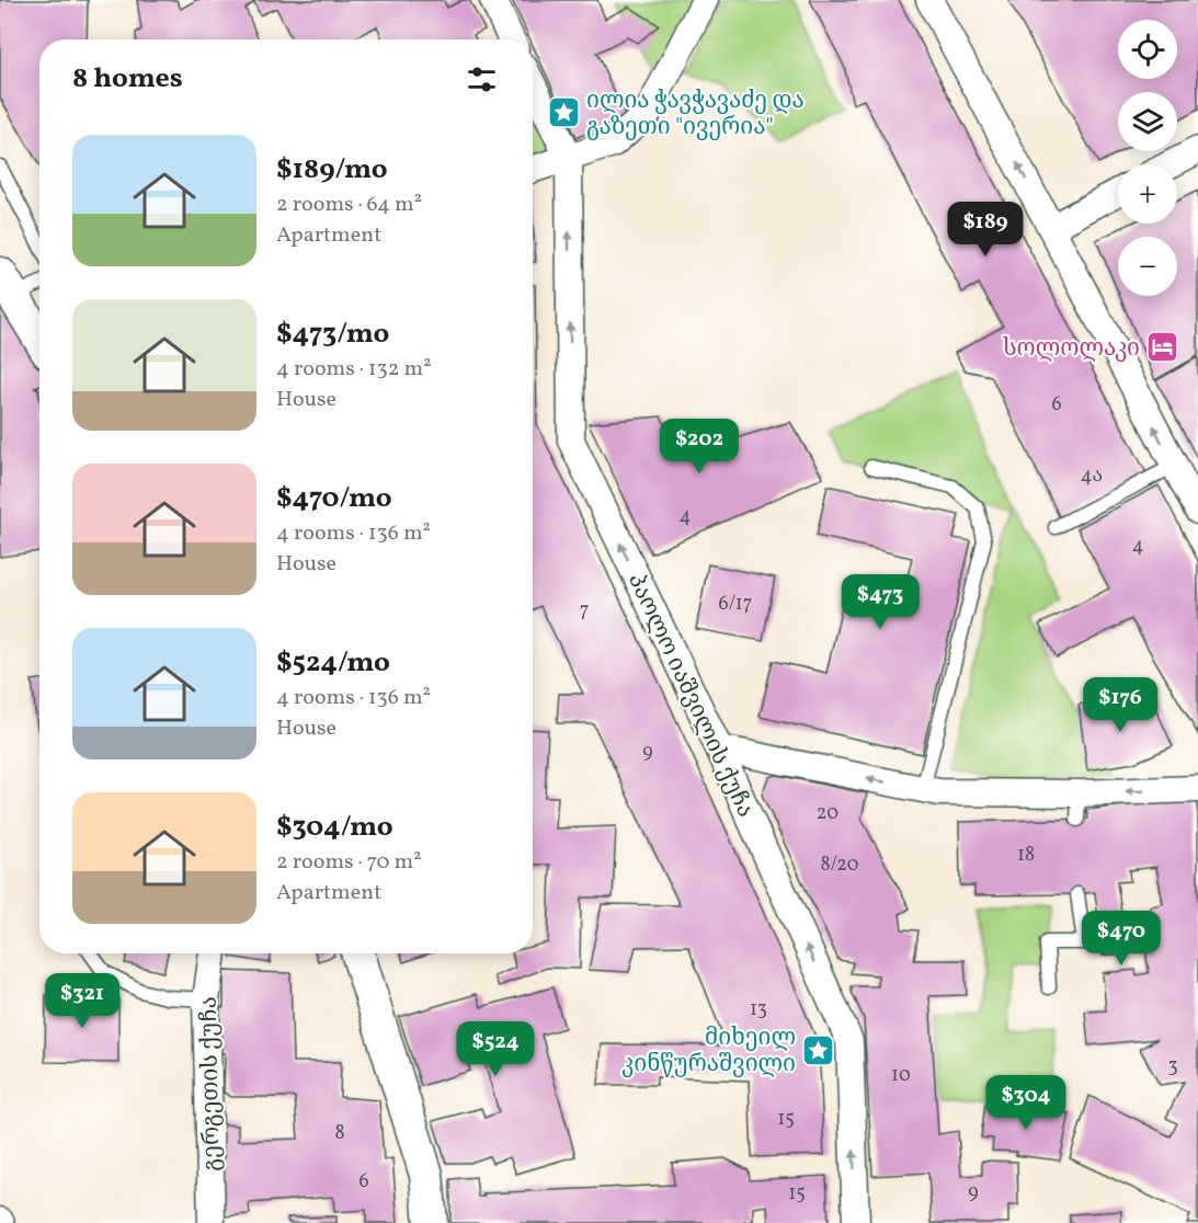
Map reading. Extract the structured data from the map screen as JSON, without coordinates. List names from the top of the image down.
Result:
{
  "streets": {
    "street": ["პაოლო იაშვილის ქუჩა", "გერგეთის ქუჩა"]
  },
  "one_way": ["პაოლო იაშვილის ქუჩა"],
  "places": {
    "place": ["ილია ჭავჭავაძე და გაზეთი \"ივერია\"", "მიხეილ კინწურაშვილი"],
    "hotel": ["სოლოლაკი"]
  },
  "house_numbers": [
    "6",
    "4ა",
    "4",
    "4",
    "6/17",
    "7",
    "9",
    "20",
    "18",
    "8/20",
    "13",
    "3",
    "10",
    "15",
    "8",
    "6",
    "9",
    "15"
  ],
  "page": {
    "map_buttons": ["+", "−"],
    "heading": "8 homes",
    "list": [
      {
        "name": "$189/mo",
        "note": "2 rooms · 64 m² · Apartment"
      },
      {
        "name": "$473/mo",
        "note": "4 rooms · 132 m² · House"
      },
      {
        "name": "$470/mo",
        "note": "4 rooms · 136 m² · House"
      },
      {
        "name": "$524/mo",
        "note": "4 rooms · 136 m² · House"
      },
      {
        "name": "$304/mo",
        "note": "2 rooms · 70 m² · Apartment"
      }
    ],
    "price": [
      "$189",
      "$202",
      "$473",
      "$176",
      "$470",
      "$321",
      "$524",
      "$304"
    ]
  }
}
